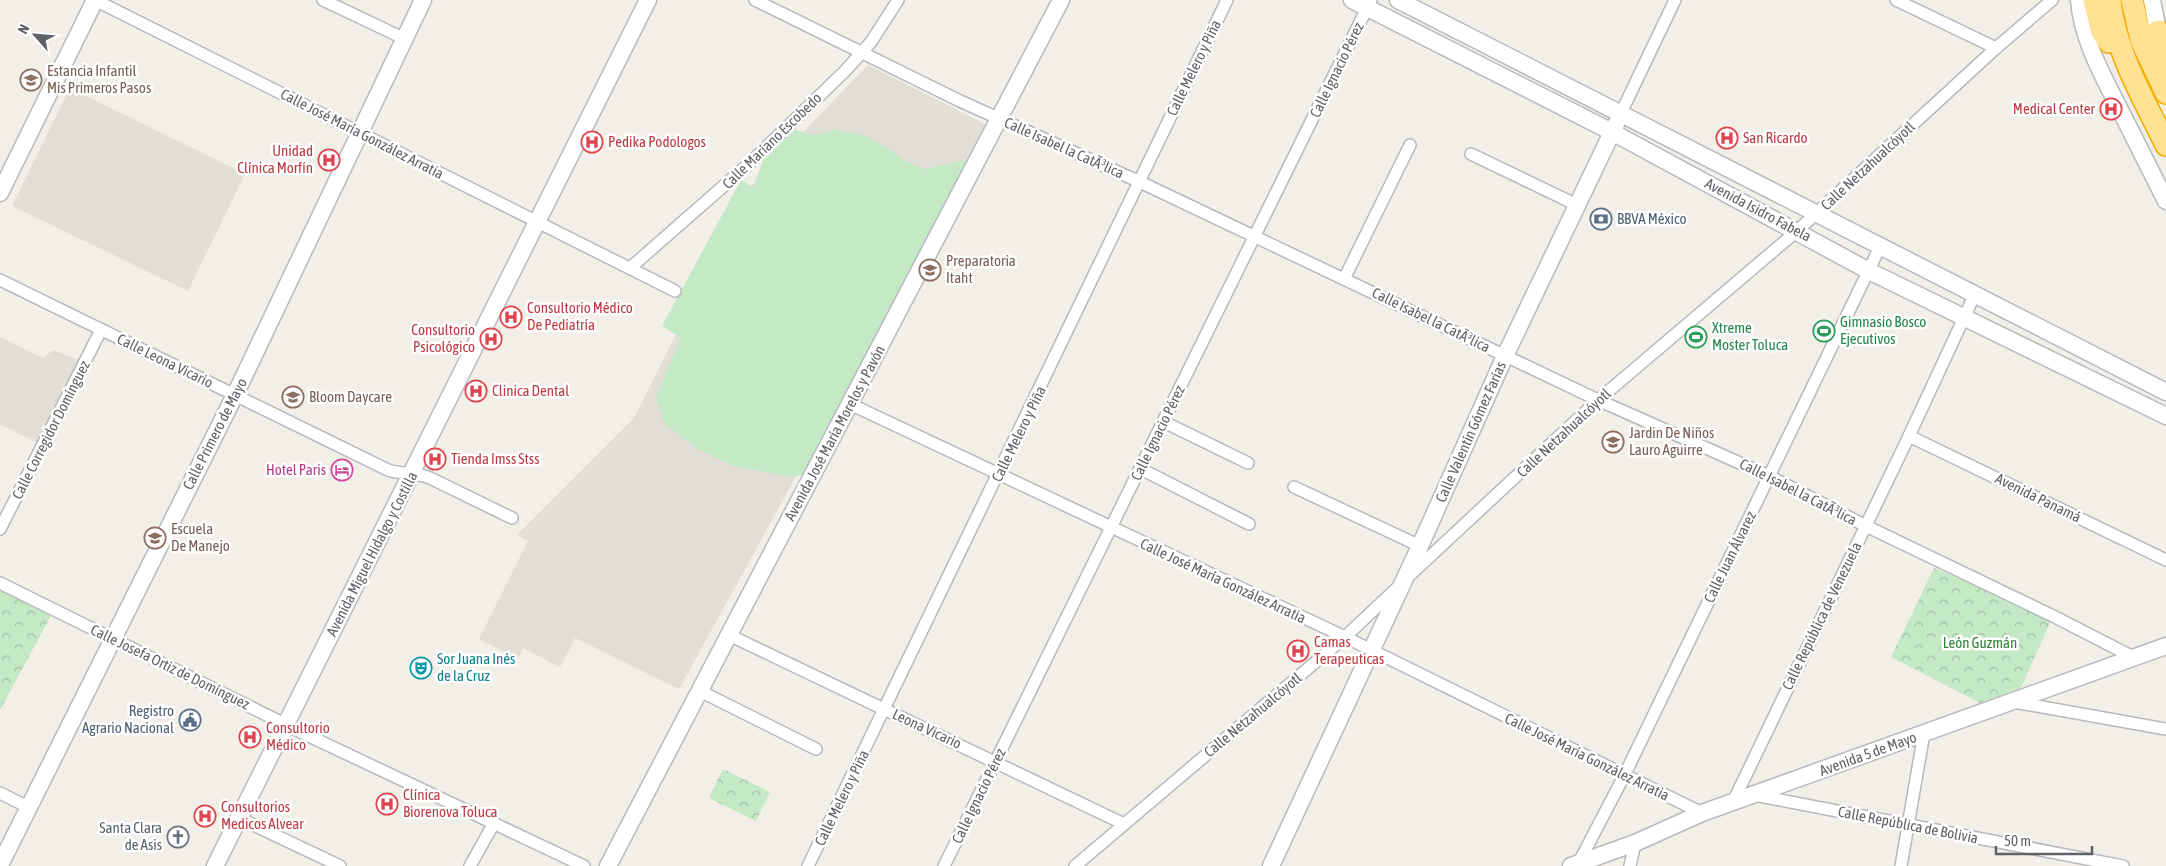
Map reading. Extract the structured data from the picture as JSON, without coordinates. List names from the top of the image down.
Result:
{
  "streets": {
    "main road": [
      "Avenida Isidro Fabela",
      "Calle Valentín Gómez Farías",
      "Avenida José María Morelos y Pavón",
      "Calle Primero de Mayo",
      "Avenida Miguel Hidalgo y Costilla",
      "Avenida 5 de Mayo"
    ],
    "street": [
      "Calle Melero y Piña",
      "Calle Ignacio Pérez",
      "Calle José María González Arratia",
      "Calle Mariano Escobedo",
      "Calle Isabel la CatÃ³lica",
      "Calle Netzahualcóyotl",
      "Calle Leona Vicario",
      "Calle Corregidor Domínguez",
      "Avenida Panamá",
      "Calle Juan Álvarez",
      "Calle República de Venezuela",
      "Calle Josefa Ortiz de Domínguez",
      "Leona Vicario",
      "Calle República de Bolivia"
    ]
  },
  "crossings": [
    ["Calle Melero y Piña", "Calle José María González Arratia"],
    ["Calle Melero y Piña", "Calle Isabel la CatÃ³lica"],
    ["Calle Melero y Piña", "Leona Vicario"],
    ["Calle Ignacio Pérez", "Calle José María González Arratia"],
    ["Calle Ignacio Pérez", "Calle Isabel la CatÃ³lica"],
    ["Calle Ignacio Pérez", "Avenida Isidro Fabela"],
    ["Calle Ignacio Pérez", "Leona Vicario"],
    ["Calle José María González Arratia", "Calle Mariano Escobedo"],
    ["Calle José María González Arratia", "Calle Netzahualcóyotl"],
    ["Calle José María González Arratia", "Calle Valentín Gómez Farías"],
    ["Calle José María González Arratia", "Avenida José María Morelos y Pavón"],
    ["Calle José María González Arratia", "Calle Primero de Mayo"],
    ["Calle José María González Arratia", "Avenida Miguel Hidalgo y Costilla"],
    ["Calle José María González Arratia", "Calle Juan Álvarez"],
    ["Calle José María González Arratia", "Avenida 5 de Mayo"],
    ["Calle Mariano Escobedo", "Calle Isabel la CatÃ³lica"],
    ["Calle Isabel la CatÃ³lica", "Calle Netzahualcóyotl"],
    ["Calle Isabel la CatÃ³lica", "Calle Valentín Gómez Farías"],
    ["Calle Isabel la CatÃ³lica", "Avenida José María Morelos y Pavón"],
    ["Calle Isabel la CatÃ³lica", "Calle Juan Álvarez"],
    ["Calle Isabel la CatÃ³lica", "Calle República de Venezuela"],
    ["Calle Isabel la CatÃ³lica", "Avenida 5 de Mayo"],
    ["Calle Netzahualcóyotl", "Avenida Isidro Fabela"],
    ["Calle Netzahualcóyotl", "Calle Valentín Gómez Farías"],
    ["Calle Netzahualcóyotl", "Leona Vicario"],
    ["Avenida Isidro Fabela", "Calle Valentín Gómez Farías"],
    ["Avenida Isidro Fabela", "Calle Juan Álvarez"],
    ["Avenida Isidro Fabela", "Calle República de Venezuela"],
    ["Calle Leona Vicario", "Calle Corregidor Domínguez"],
    ["Calle Leona Vicario", "Calle Primero de Mayo"],
    ["Calle Leona Vicario", "Avenida Miguel Hidalgo y Costilla"],
    ["Avenida José María Morelos y Pavón", "Leona Vicario"],
    ["Calle Primero de Mayo", "Calle Josefa Ortiz de Domínguez"],
    ["Avenida Panamá", "Calle República de Venezuela"],
    ["Avenida Miguel Hidalgo y Costilla", "Calle Josefa Ortiz de Domínguez"],
    ["Calle Juan Álvarez", "Avenida 5 de Mayo"],
    ["Calle República de Venezuela", "Avenida 5 de Mayo"],
    ["Avenida 5 de Mayo", "Calle República de Bolivia"]
  ],
  "parks": ["León Guzmán"],
  "places": {
    "school or university": [
      "Estancia Infantil Mis Primeros Pasos",
      "Preparatoria Itaht",
      "Bloom Daycare",
      "Jardin De Niños Lauro Aguirre",
      "Escuela De Manejo"
    ],
    "hospital": [
      "Medical Center",
      "San Ricardo",
      "Pedika Podologos",
      "Unidad Clínica Morfín",
      "Consultorio Médico De Pediatría",
      "Consultorio Psicológico",
      "Clinica Dental",
      "Tienda Imss Stss",
      "Camas Terapeuticas",
      "Consultorio Médico",
      "Clínica Biorenova Toluca",
      "Consultorios Medicos Alvear"
    ],
    "bank": ["BBVA México"],
    "sports": ["Gimnasio Bosco Ejecutivos", "Xtreme Moster Toluca"],
    "hotel": ["Hotel Paris"],
    "theatre": ["Sor Juana Inés de la Cruz"],
    "public building": ["Registro Agrario Nacional"],
    "church": ["Santa Clara de Asis"]
  },
  "scale_bar": "50 m",
  "north": "top left"
}
